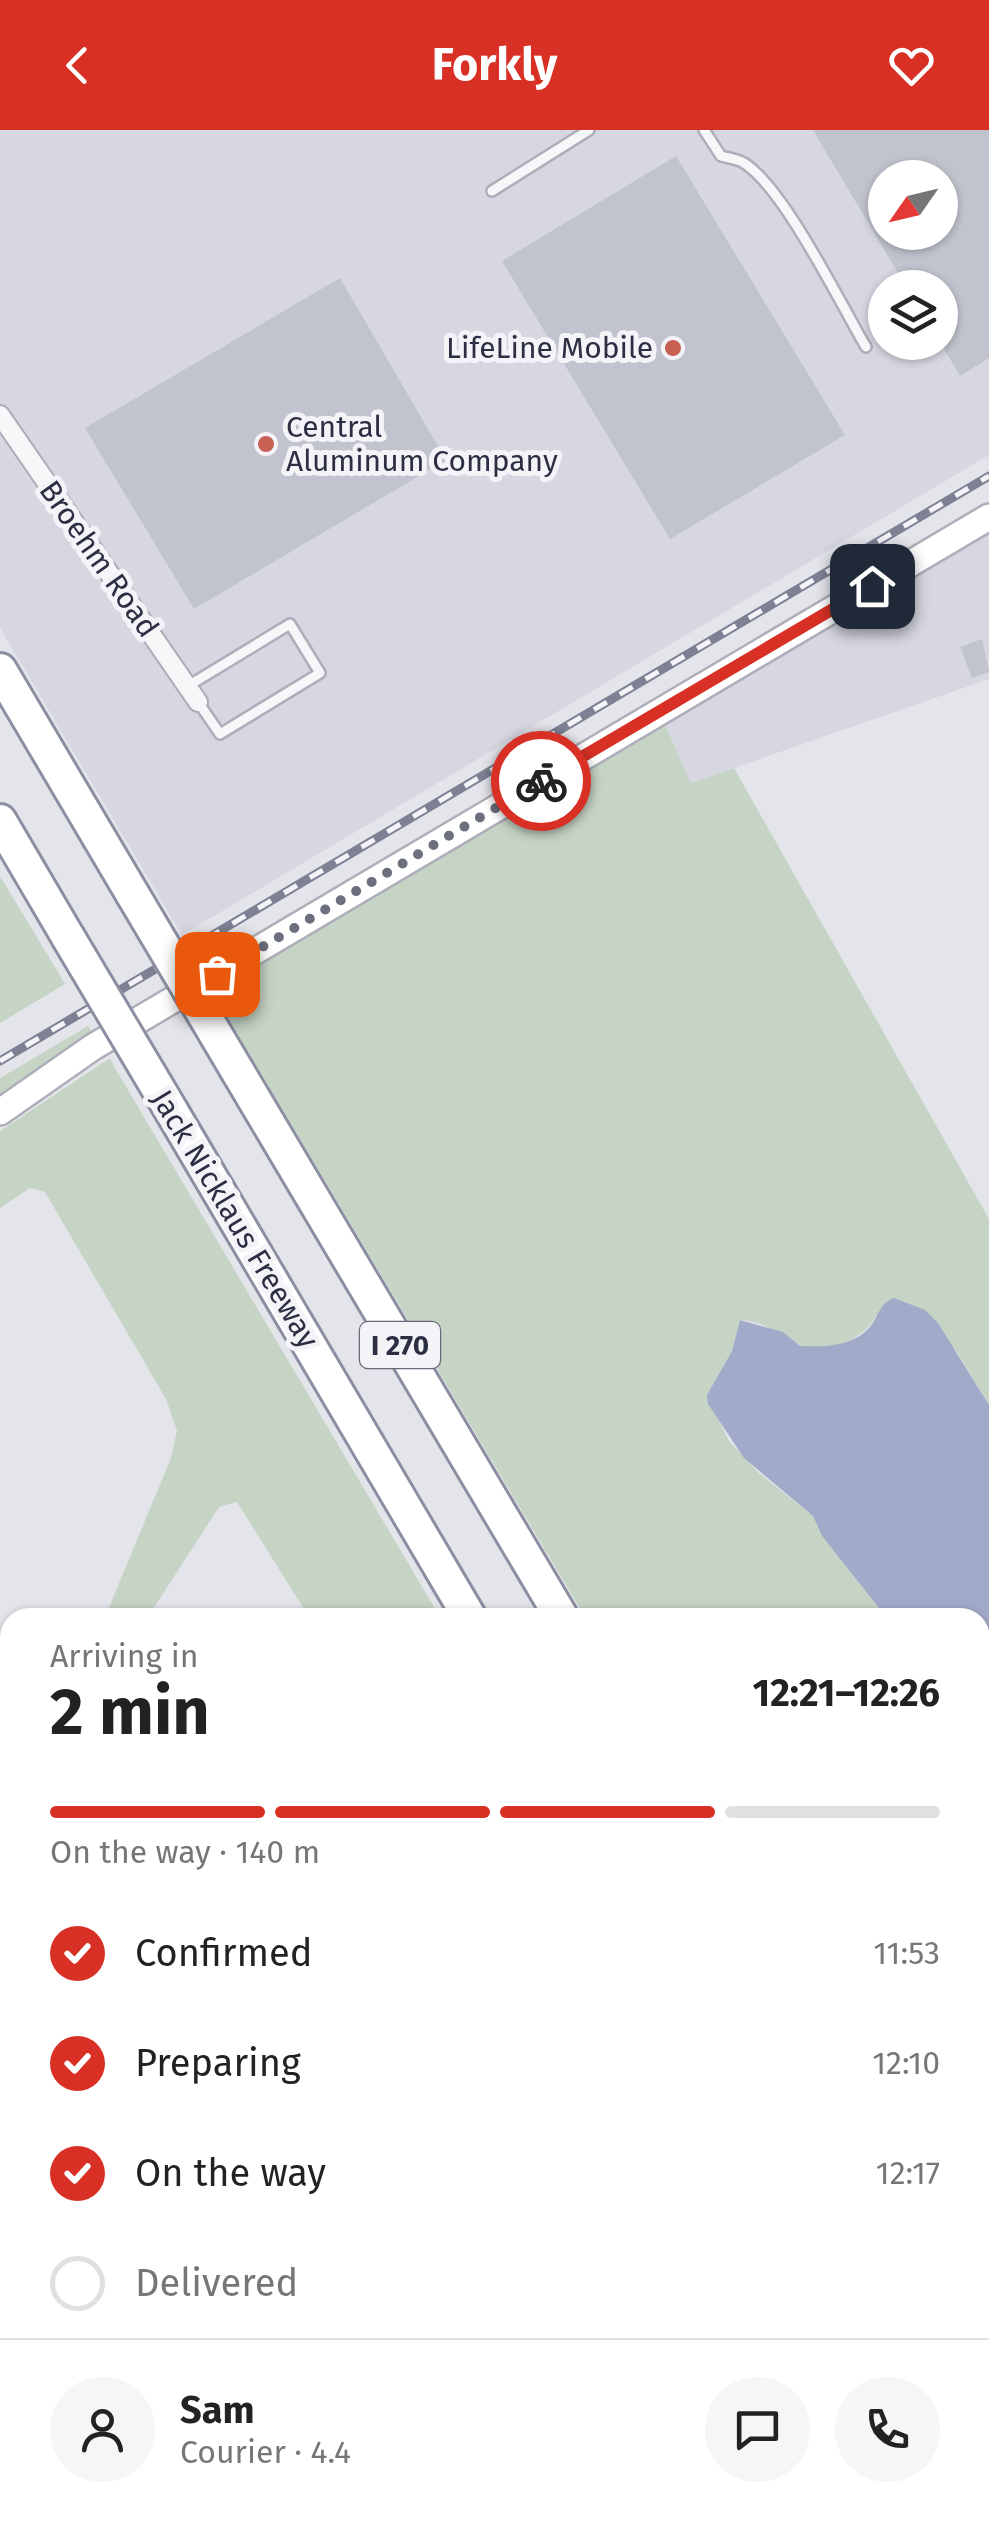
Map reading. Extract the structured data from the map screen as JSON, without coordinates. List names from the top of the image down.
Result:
{
  "streets": {
    "highway": ["Jack Nicklaus Freeway", "I 270"],
    "street": ["Broehm Road"]
  },
  "places": ["LifeLine Mobile", "Central Aluminum Company"],
  "north": "bottom left",
  "page": {
    "header": "Forkly",
    "heading": ["2 min", "Arriving in", "12:21–12:26"],
    "panel": ["Sam", "Courier · 4.4"],
    "bar": "On the way · 140 m",
    "list": [
      ["Confirmed", "11:53"],
      ["Preparing", "12:10"],
      ["On the way", "12:17"],
      "Delivered"
    ]
  }
}
